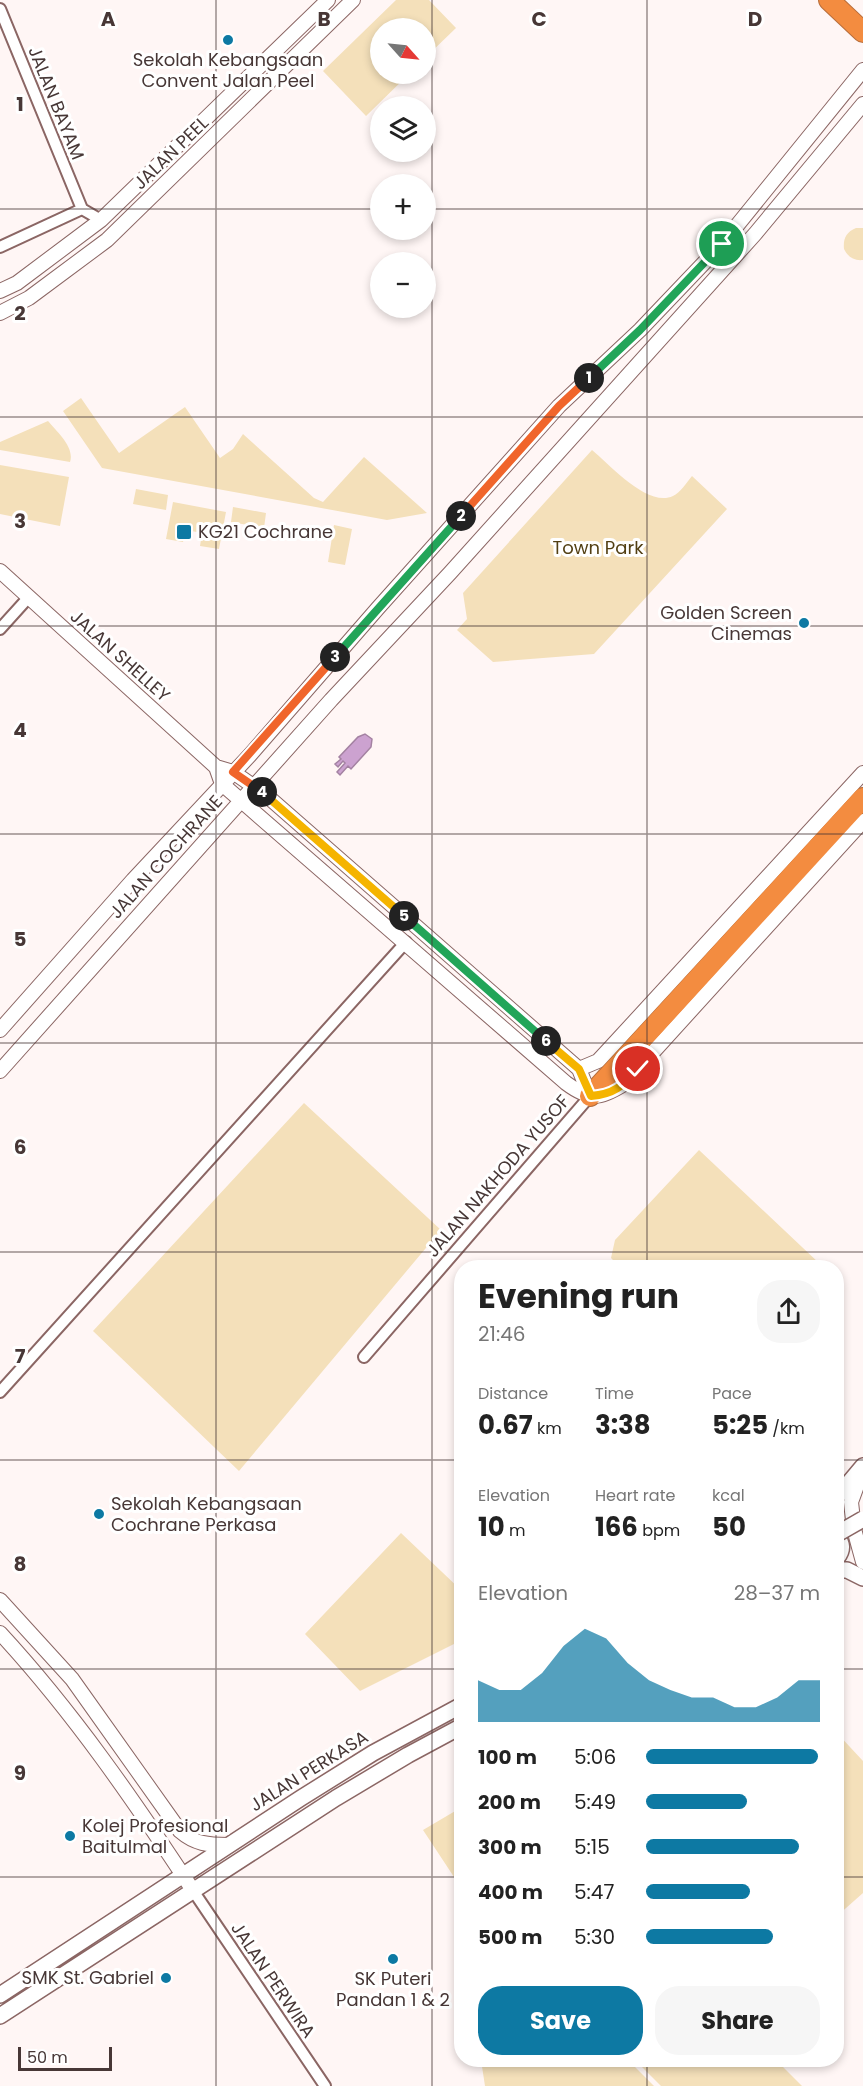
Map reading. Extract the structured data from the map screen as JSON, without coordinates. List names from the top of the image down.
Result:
{
  "streets": {
    "main road": ["JALAN PERKASA"],
    "street": [
      "JALAN BAYAM",
      "JALAN PEEL",
      "JALAN SHELLEY",
      "JALAN COCHRANE",
      "JALAN NAKHODA YUSOF",
      "JALAN PERWIRA"
    ]
  },
  "crossings": [
    ["JALAN PERKASA", "JALAN PERWIRA"]
  ],
  "parks": ["Town Park"],
  "places": {
    "other": [
      "Sekolah Kebangsaan Convent Jalan Peel",
      "Golden Screen Cinemas",
      "Sekolah Kebangsaan Cochrane Perkasa",
      "Kolej Profesional Baitulmal",
      "SK Puteri Pandan 1 & 2",
      "SMK St. Gabriel"
    ],
    "transit": ["KG21 Cochrane"]
  },
  "scale_bar": "50 m",
  "north": "bottom right",
  "page": {
    "map_buttons": ["+", "−"],
    "pins": [
      "1",
      "2",
      "3",
      "4",
      "5",
      "6"
    ],
    "heading": ["Evening run", "21:46"],
    "stats": [
      ["Distance", "0.67 km"],
      ["Time", "3:38"],
      ["Pace", "5:25 /km"],
      ["Elevation", "10 m"],
      ["Heart rate", "166 bpm"],
      ["kcal", "50"]
    ],
    "chart": ["Elevation", "28–37 m"],
    "list": [
      {
        "name": "100 m",
        "note": "5:06"
      },
      {
        "name": "200 m",
        "note": "5:49"
      },
      {
        "name": "300 m",
        "note": "5:15"
      },
      {
        "name": "400 m",
        "note": "5:47"
      },
      {
        "name": "500 m",
        "note": "5:30"
      }
    ],
    "buttons": ["Save", "Share"],
    "scale": "50 m"
  },
  "grid": {
    "columns": [
      "A",
      "B",
      "C",
      "D"
    ],
    "rows": [
      "1",
      "2",
      "3",
      "4",
      "5",
      "6",
      "7",
      "8",
      "9"
    ]
  }
}
